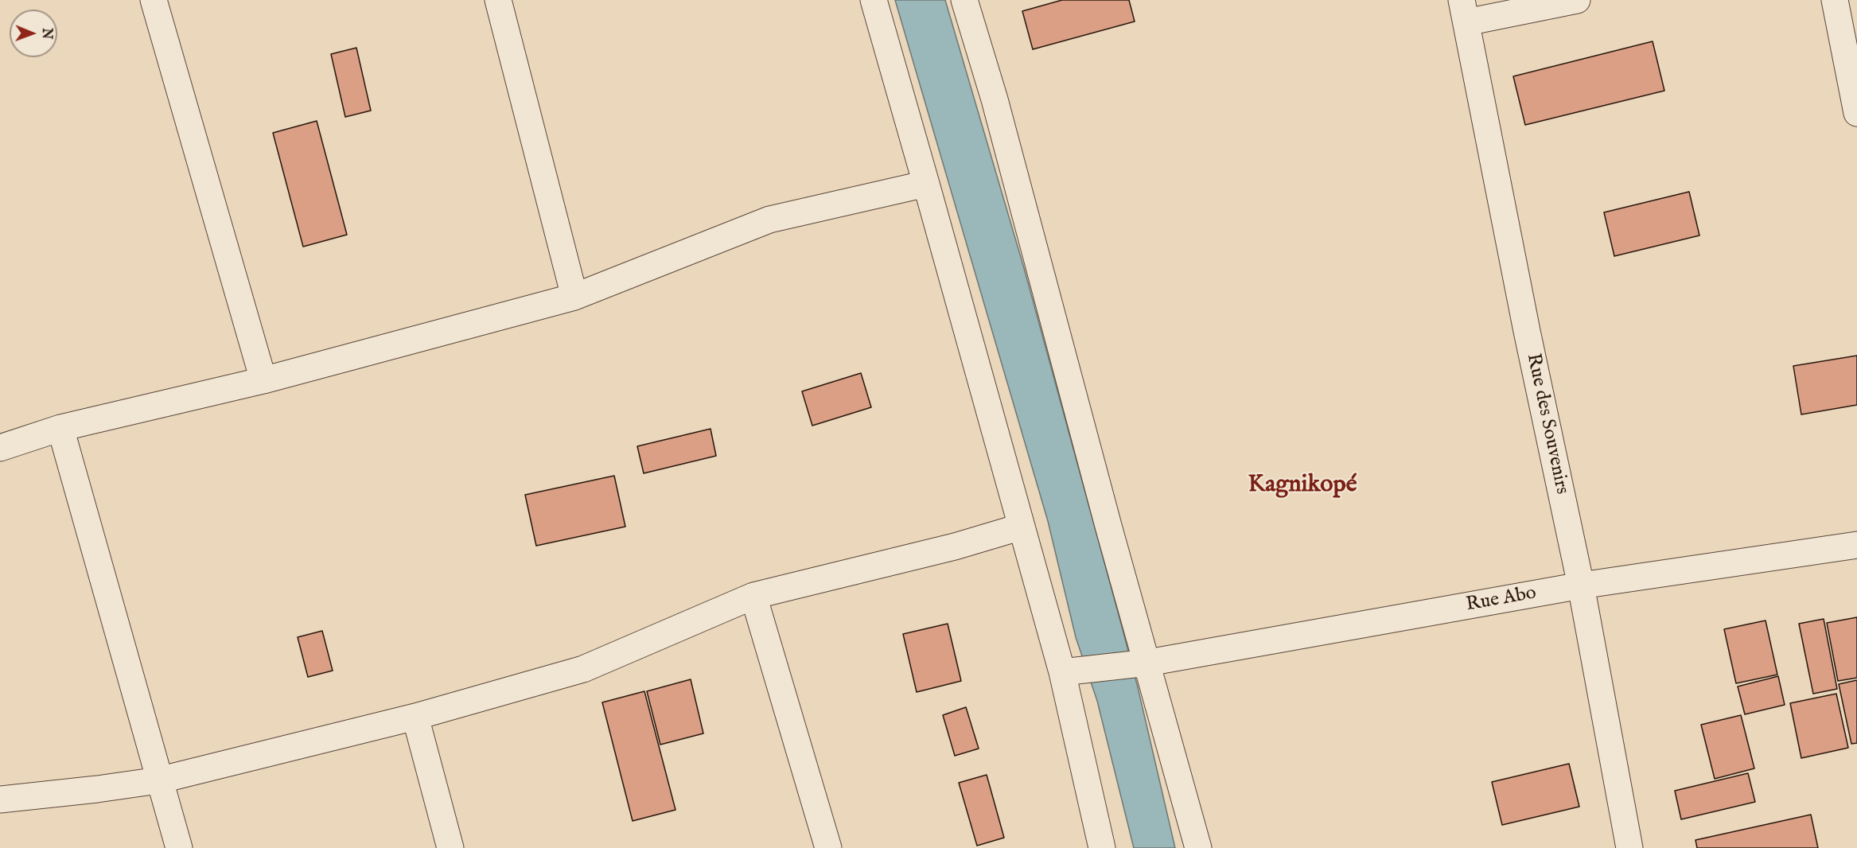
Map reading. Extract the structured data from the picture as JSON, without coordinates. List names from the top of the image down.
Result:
{
  "streets": {
    "street": ["Rue des Souvenirs", "Rue Abo"]
  },
  "crossings": [
    ["Rue des Souvenirs", "Rue Abo"]
  ],
  "districts": ["Kagnikopé"],
  "north": "right"
}
